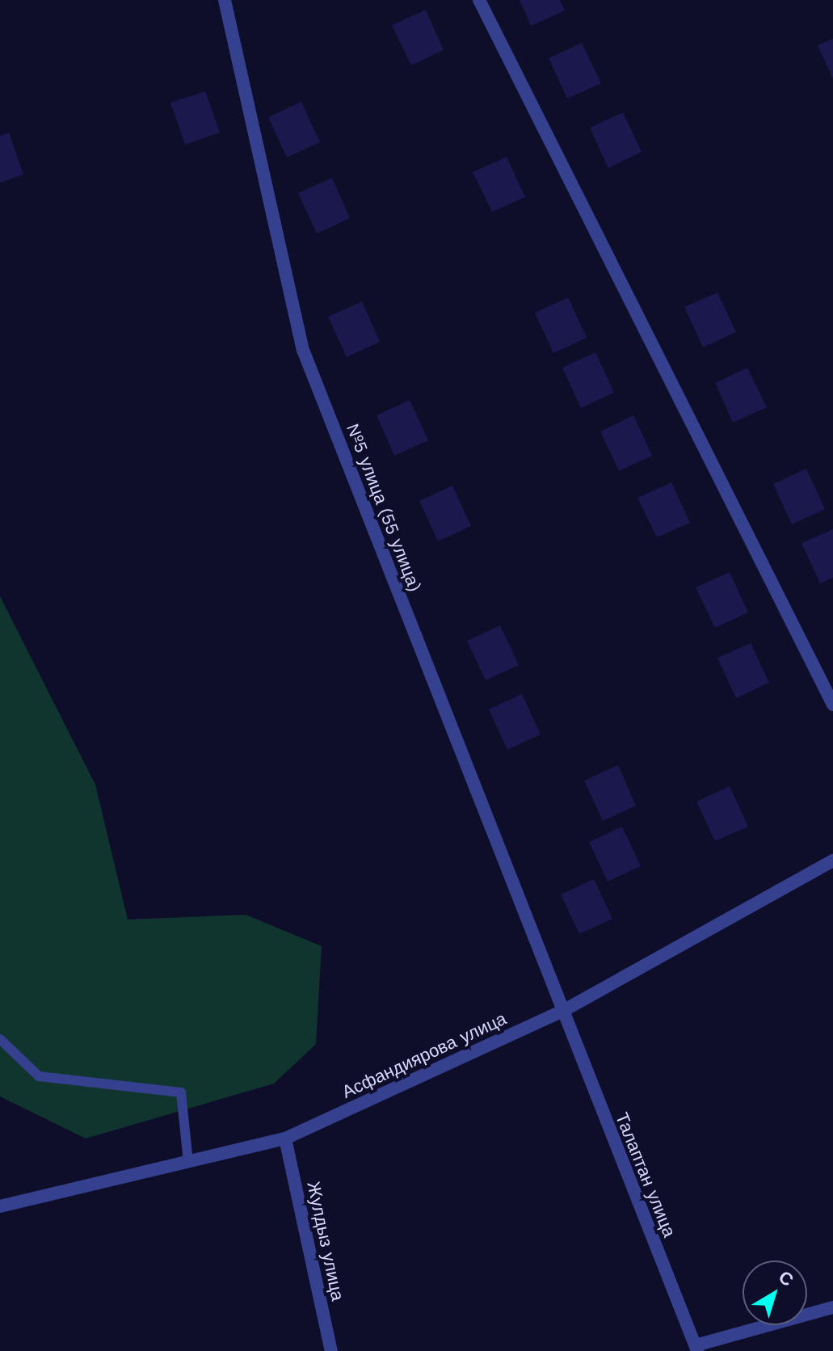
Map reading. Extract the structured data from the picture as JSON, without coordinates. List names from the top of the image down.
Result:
{
  "streets": {
    "street": [
      "№5 улица (55 улица)",
      "Асфандиярова улица",
      "Талаптан улица",
      "Жулдыз улица"
    ]
  },
  "crossings": [
    ["№5 улица (55 улица)", "Асфандиярова улица"],
    ["№5 улица (55 улица)", "Талаптан улица"],
    ["Асфандиярова улица", "Талаптан улица"],
    ["Асфандиярова улица", "Жулдыз улица"]
  ],
  "north": "top right"
}
